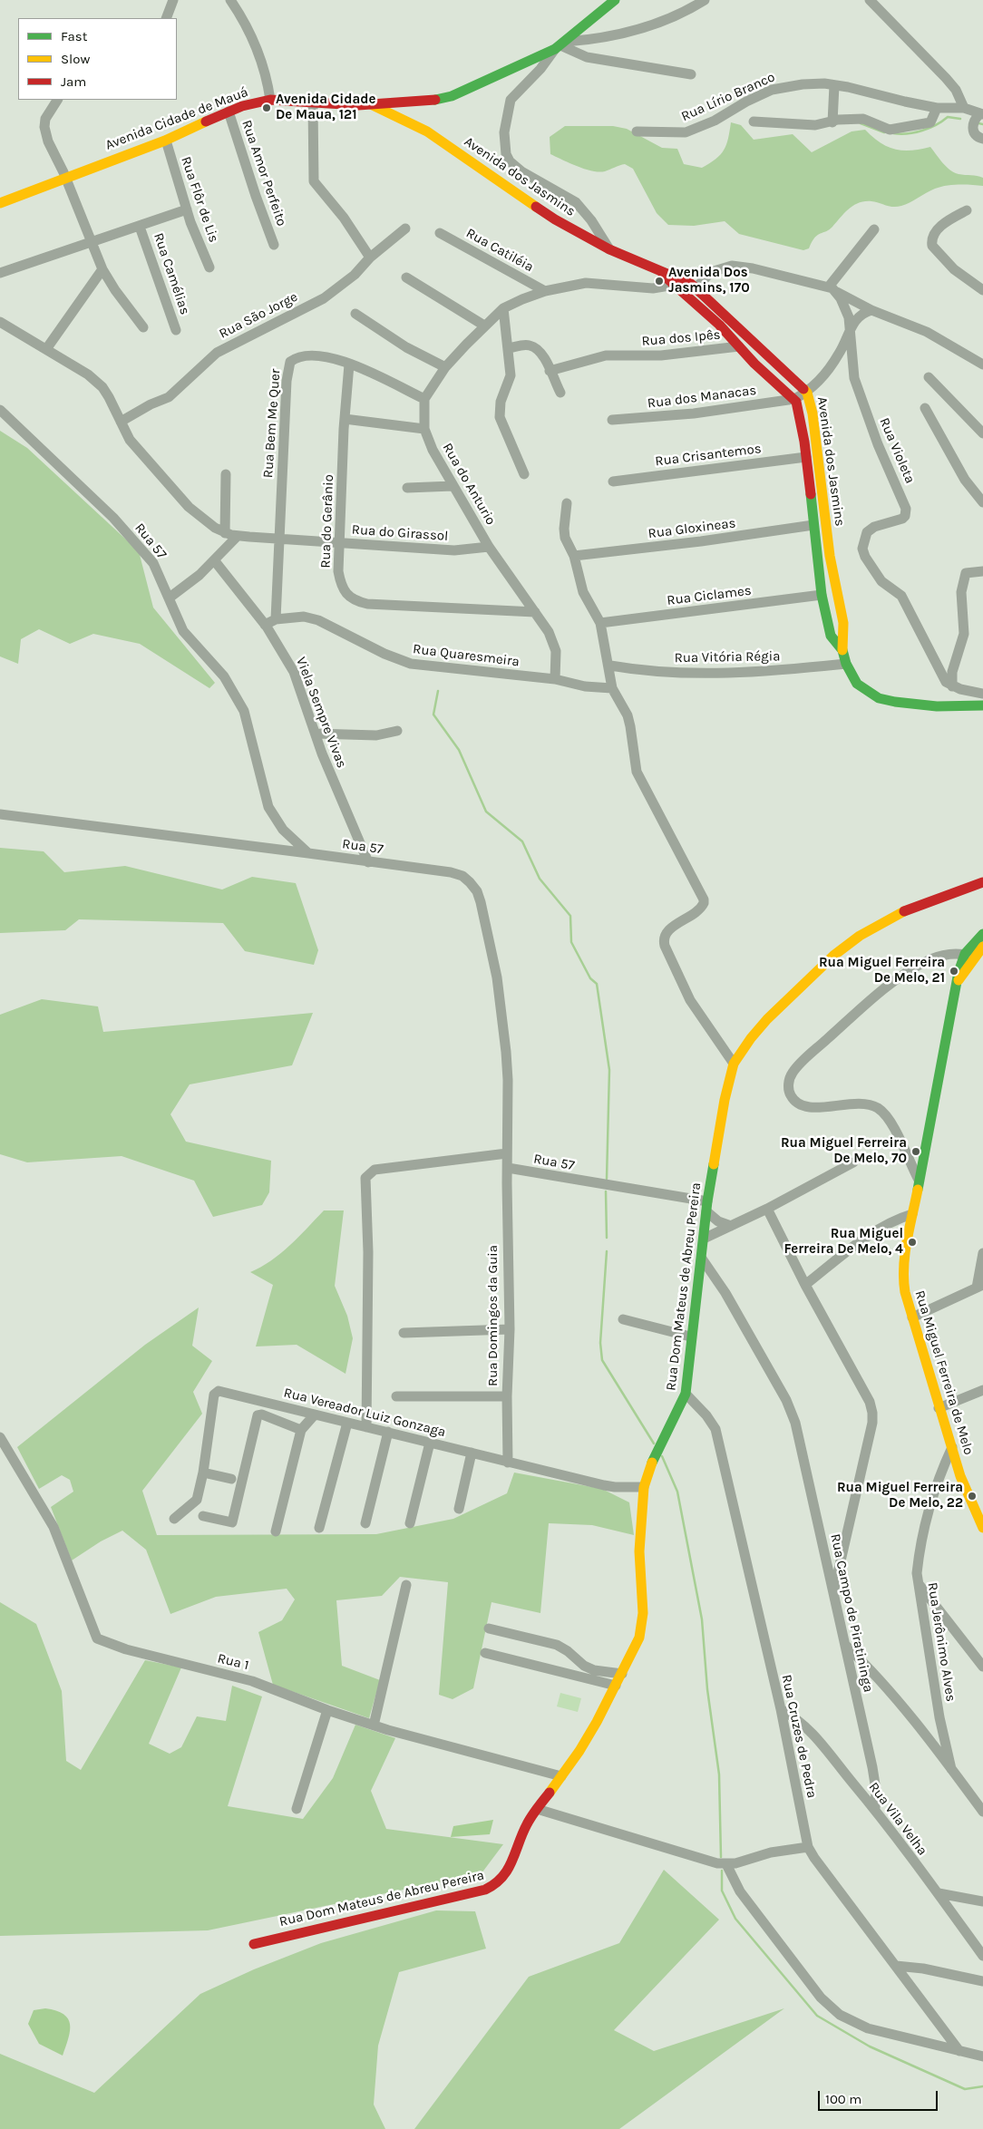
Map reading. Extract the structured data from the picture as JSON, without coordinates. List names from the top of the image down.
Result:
{
  "streets": {
    "street": [
      "Rua Lírio Branco",
      "Avenida Cidade de Mauá",
      "Rua Amor Perfeito",
      "Avenida dos Jasmins",
      "Rua Flôr de Lis",
      "Rua Catiléia",
      "Rua Camélias",
      "Rua São Jorge",
      "Rua dos Ipês",
      "Rua dos Manacas",
      "Rua Bem Me Quer",
      "Rua Violeta",
      "Rua Crisantemos",
      "Rua do Anturio",
      "Rua do Gerânio",
      "Rua Gloxineas",
      "Rua do Girassol",
      "Rua 57",
      "Rua Ciclames",
      "Rua Quaresmeira",
      "Rua Vitória Régia",
      "Viela Sempre Vivas",
      "Rua Dom Mateus de Abreu Pereira",
      "Rua Domingos da Guia",
      "Rua Miguel Ferreira de Melo",
      "Rua Vereador Luiz Gonzaga",
      "Rua Campo de Piratininga",
      "Rua Jerônimo Alves",
      "Rua 1",
      "Rua Cruzes de Pedra",
      "Rua Vila Velha"
    ]
  },
  "crossings": [
    ["Avenida Cidade de Mauá", "Rua Amor Perfeito"],
    ["Avenida Cidade de Mauá", "Avenida dos Jasmins"],
    ["Avenida Cidade de Mauá", "Rua Flôr de Lis"],
    ["Avenida dos Jasmins", "Rua dos Ipês"],
    ["Avenida dos Jasmins", "Rua dos Manacas"],
    ["Avenida dos Jasmins", "Rua Crisantemos"],
    ["Avenida dos Jasmins", "Rua Gloxineas"],
    ["Avenida dos Jasmins", "Rua Ciclames"],
    ["Avenida dos Jasmins", "Rua Vitória Régia"],
    ["Rua São Jorge", "Rua do Girassol"],
    ["Rua Bem Me Quer", "Rua do Anturio"],
    ["Rua Bem Me Quer", "Rua do Gerânio"],
    ["Rua Bem Me Quer", "Rua do Girassol"],
    ["Rua Bem Me Quer", "Rua Quaresmeira"],
    ["Rua do Anturio", "Rua do Gerânio"],
    ["Rua do Anturio", "Rua do Girassol"],
    ["Rua do Anturio", "Rua Quaresmeira"],
    ["Rua do Gerânio", "Rua do Girassol"],
    ["Rua 57", "Viela Sempre Vivas"],
    ["Rua 57", "Rua Dom Mateus de Abreu Pereira"],
    ["Rua 57", "Rua Domingos da Guia"],
    ["Rua Dom Mateus de Abreu Pereira", "Rua Vereador Luiz Gonzaga"],
    ["Rua Dom Mateus de Abreu Pereira", "Rua Campo de Piratininga"],
    ["Rua Dom Mateus de Abreu Pereira", "Rua 1"],
    ["Rua Dom Mateus de Abreu Pereira", "Rua Cruzes de Pedra"],
    ["Rua Domingos da Guia", "Rua Vereador Luiz Gonzaga"],
    ["Rua Miguel Ferreira de Melo", "Rua Jerônimo Alves"],
    ["Rua Campo de Piratininga", "Rua Vila Velha"],
    ["Rua Cruzes de Pedra", "Rua Vila Velha"]
  ],
  "places": [
    "Avenida Cidade De Maua, 121",
    "Avenida Dos Jasmins, 170",
    "Rua Miguel Ferreira De Melo, 21",
    "Rua Miguel Ferreira De Melo, 70",
    "Rua Miguel Ferreira De Melo, 4",
    "Rua Miguel Ferreira De Melo, 22"
  ],
  "legend": ["Fast", "Slow", "Jam"],
  "scale_bar": "100 m"
}
